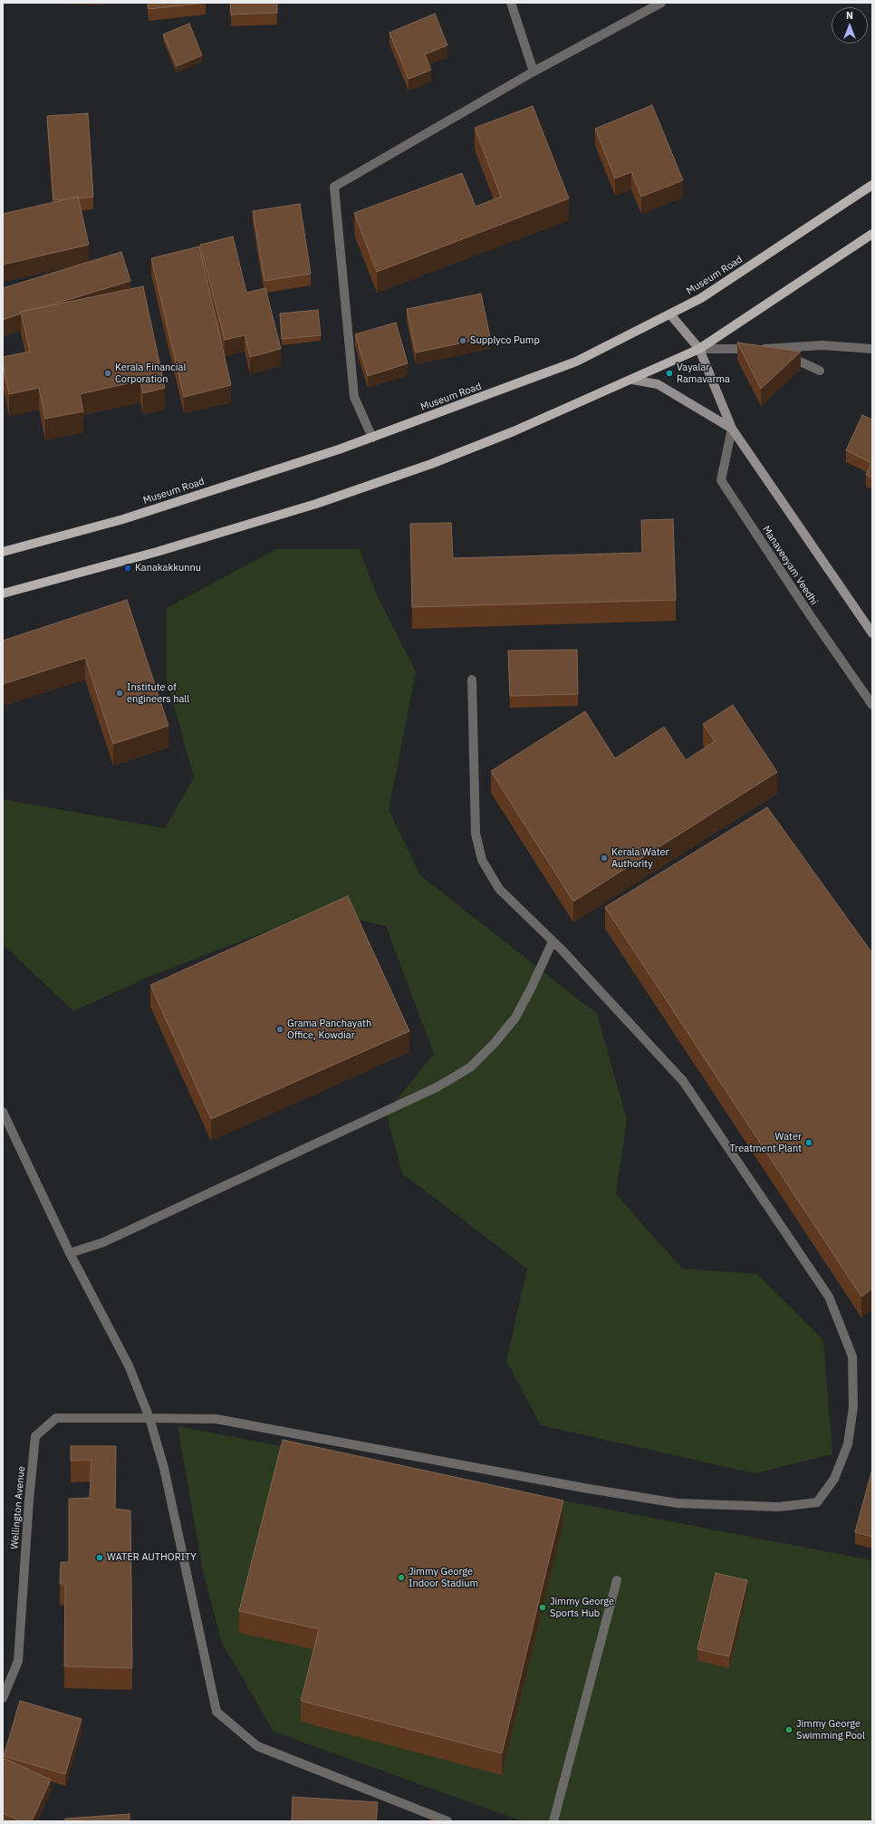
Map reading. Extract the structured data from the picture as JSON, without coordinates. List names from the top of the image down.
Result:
{
  "streets": {
    "main road": ["Museum Road"],
    "street": ["Manaveeyam Veedhi", "Wellington Avenue"]
  },
  "places": [
    "Supplyco Pump",
    "Kerala Financial Corporation",
    "Vayalar Ramavarma",
    "Kanakakkunnu",
    "Institute of engineers hall",
    "Kerala Water Authority",
    "Grama Panchayath Office, Kowdiar",
    "Water Treatment Plant",
    "WATER AUTHORITY",
    "Jimmy George Indoor Stadium",
    "Jimmy George Sports Hub",
    "Jimmy George Swimming Pool"
  ],
  "north": "top"
}
